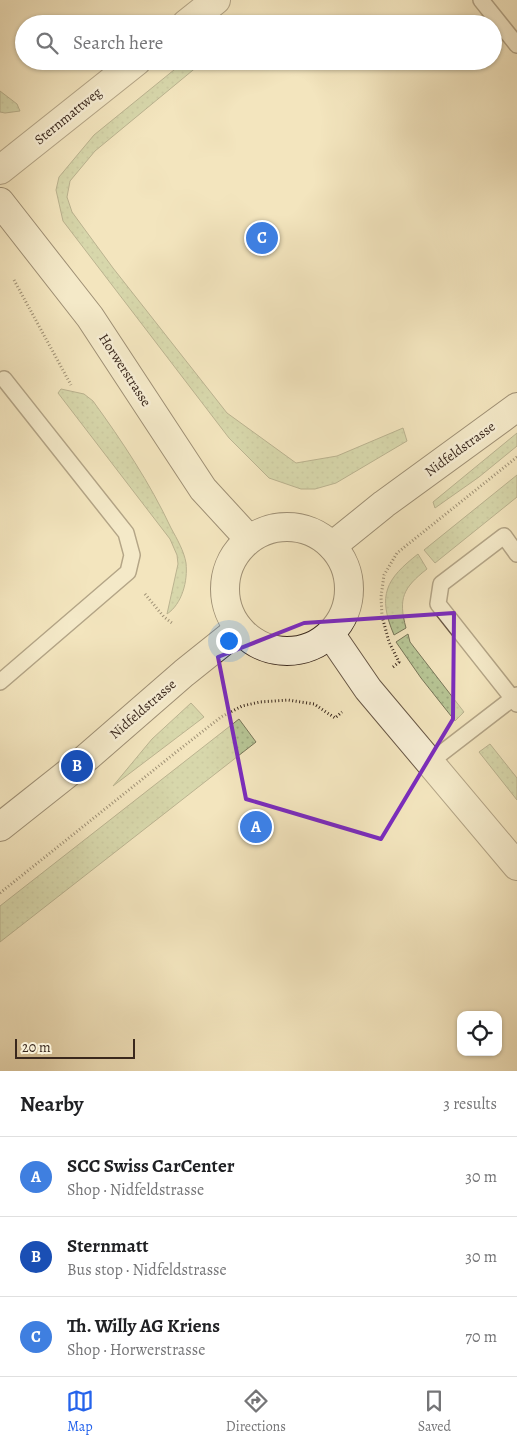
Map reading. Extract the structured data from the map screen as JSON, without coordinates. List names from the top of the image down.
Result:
{
  "streets": {
    "street": ["Sternmattweg", "Horwerstrasse", "Nidfeldstrasse"]
  },
  "crossings": [
    ["Horwerstrasse", "Nidfeldstrasse"]
  ],
  "scale_bar": "20 m",
  "page": {
    "search": "Search here",
    "pins": ["C", "B", "A"],
    "scale": "20 m",
    "heading": ["Nearby", "3 results"],
    "list": [
      {
        "mark": "A",
        "name": "SCC Swiss CarCenter",
        "note": "Shop · Nidfeldstrasse",
        "value": "30 m"
      },
      {
        "mark": "B",
        "name": "Sternmatt",
        "note": "Bus stop · Nidfeldstrasse",
        "value": "30 m"
      },
      {
        "mark": "C",
        "name": "Th. Willy AG Kriens",
        "note": "Shop · Horwerstrasse",
        "value": "70 m"
      }
    ],
    "nav": ["Map", "Directions", "Saved"]
  }
}
